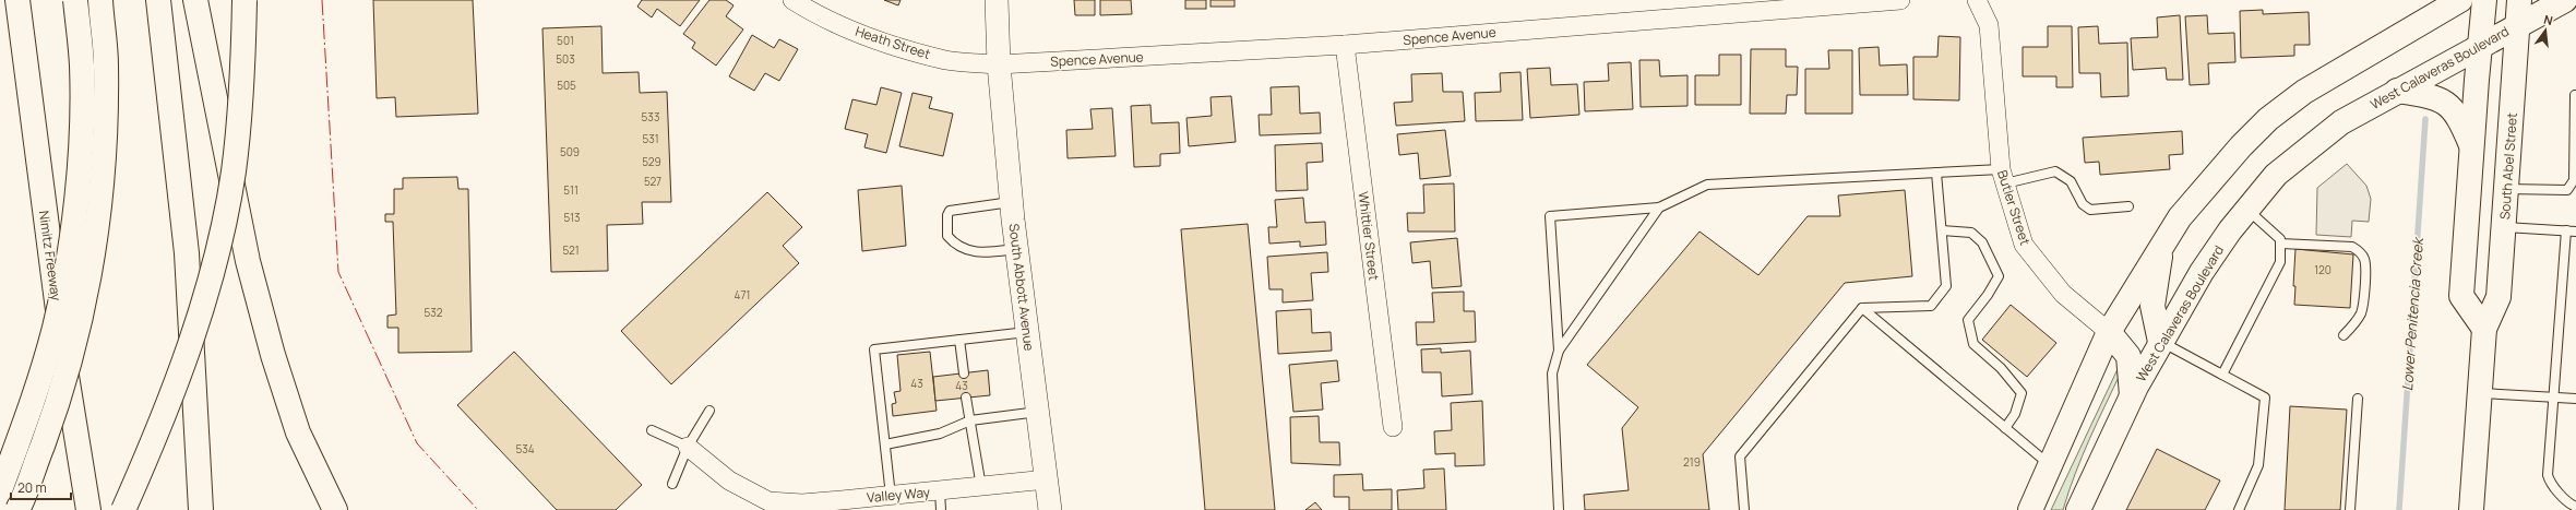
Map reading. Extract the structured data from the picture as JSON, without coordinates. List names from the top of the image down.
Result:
{
  "streets": {
    "main road": ["West Calaveras Boulevard", "South Abel Street", "Nimitz Freeway"],
    "street": [
      "Spence Avenue",
      "Heath Street",
      "Butler Street",
      "Whittier Street",
      "South Abbott Avenue",
      "Valley Way"
    ]
  },
  "crossings": [
    ["Spence Avenue", "Heath Street"],
    ["Spence Avenue", "Whittier Street"],
    ["Spence Avenue", "South Abbott Avenue"],
    ["Heath Street", "South Abbott Avenue"],
    ["West Calaveras Boulevard", "South Abel Street"],
    ["South Abbott Avenue", "Valley Way"]
  ],
  "water": ["Lower Penitencia Creek"],
  "house_numbers": [
    "501",
    "503",
    "505",
    "533",
    "531",
    "509",
    "529",
    "527",
    "511",
    "513",
    "521",
    "120",
    "471",
    "532",
    "43",
    "43",
    "534",
    "219"
  ],
  "scale_bar": "20 m",
  "north": "top"
}
